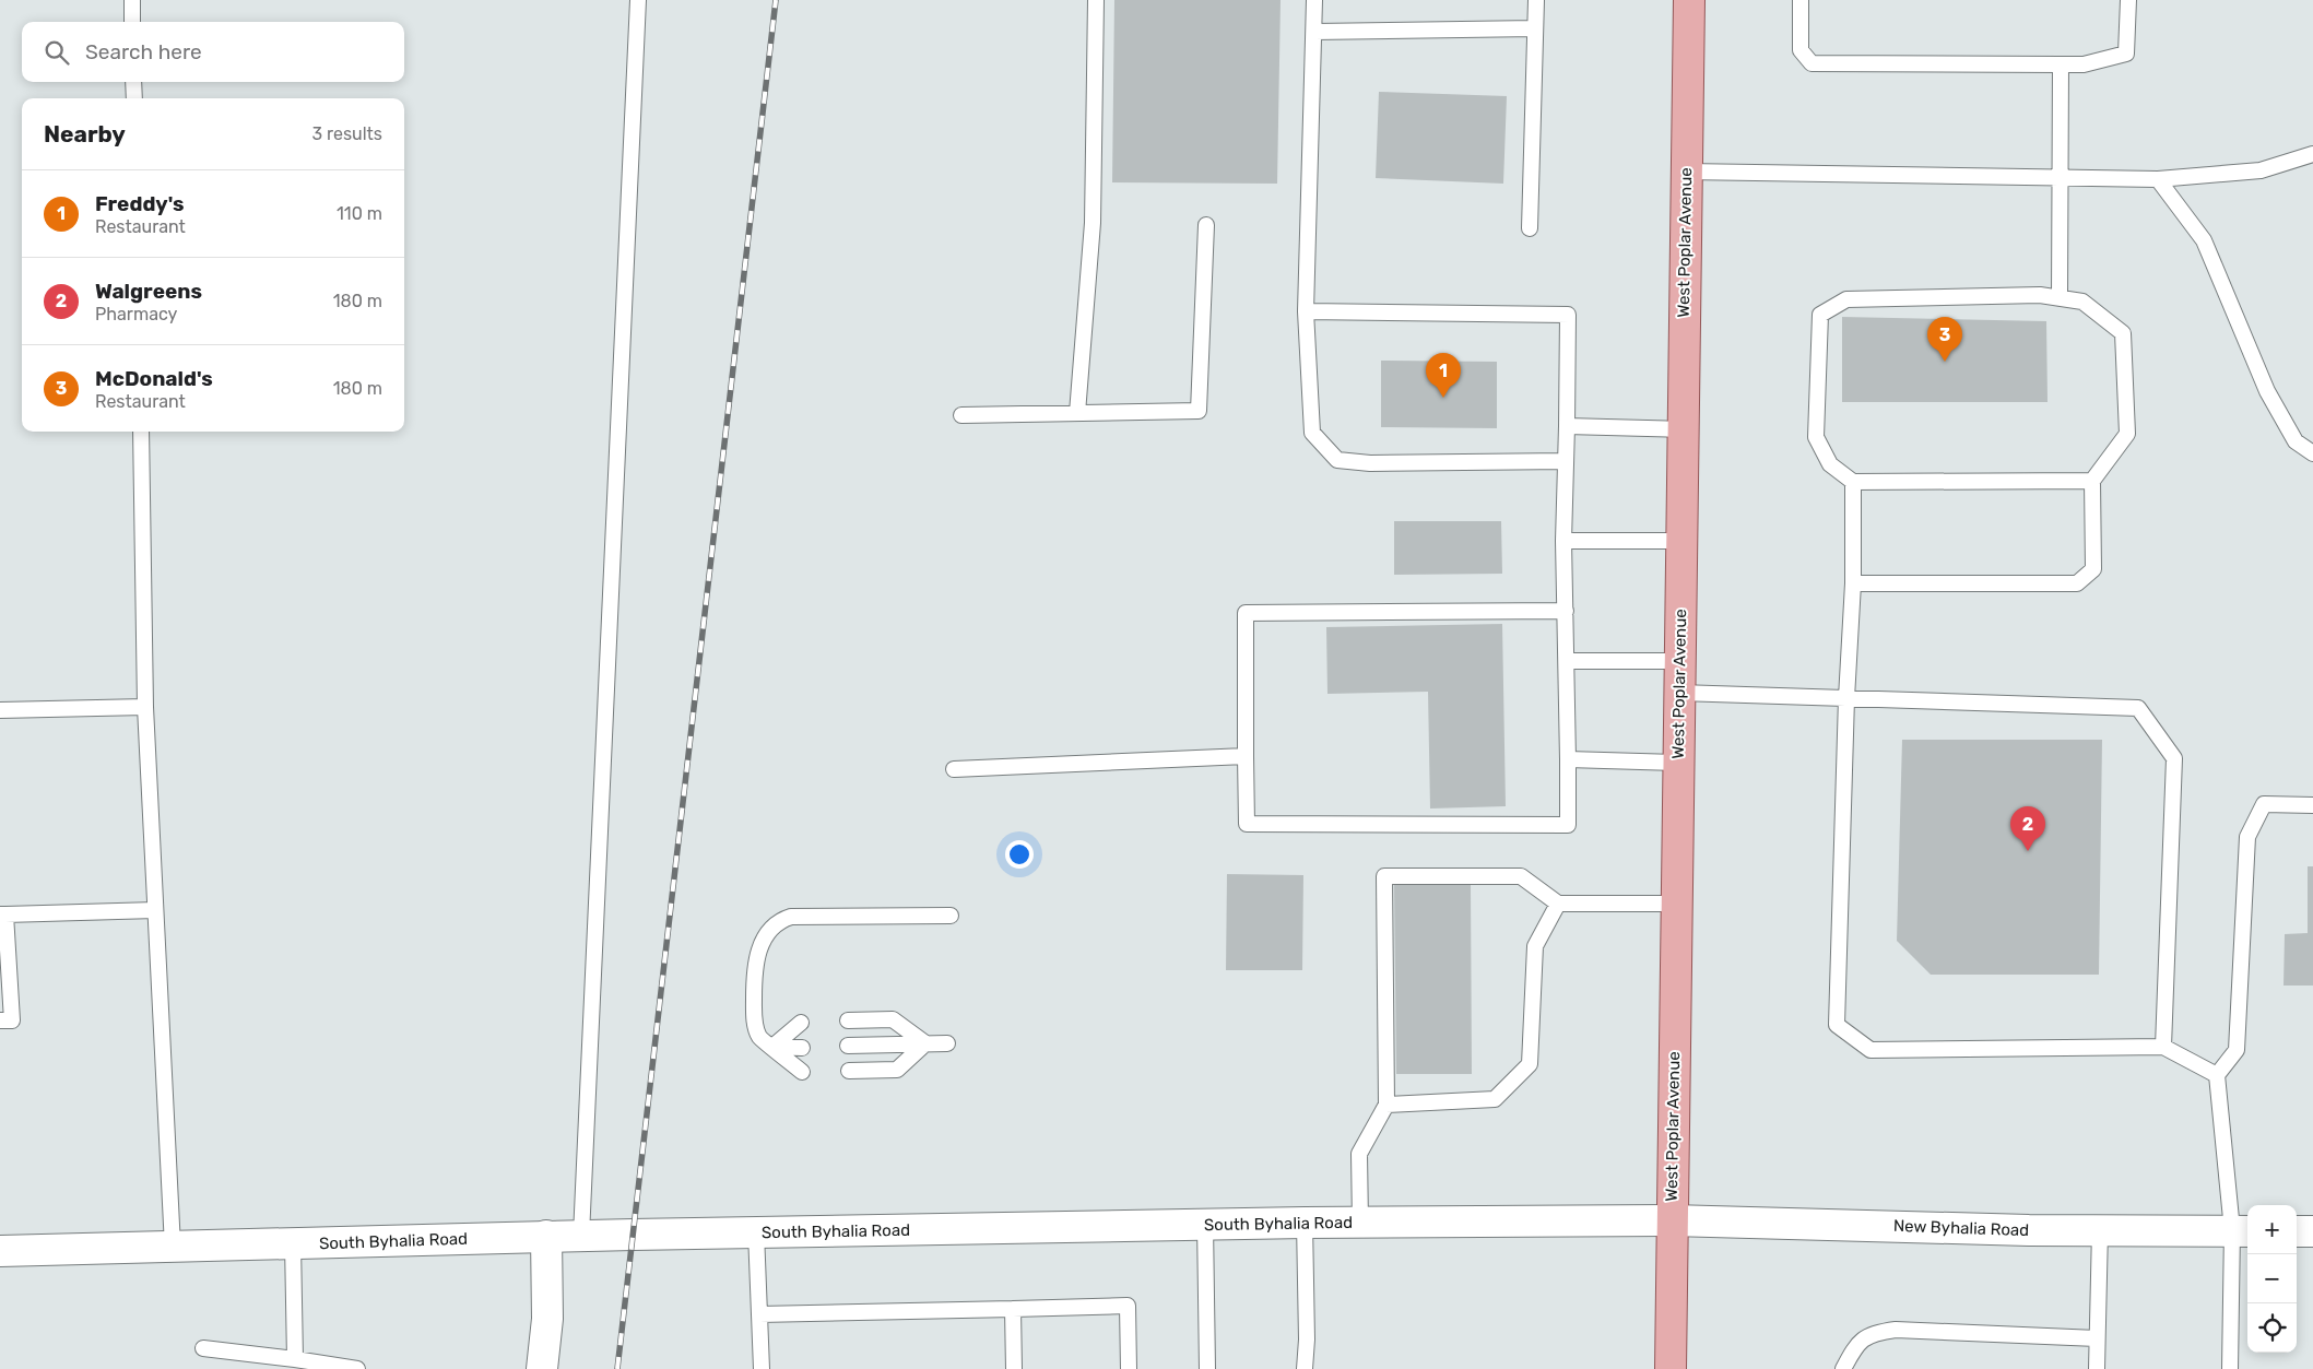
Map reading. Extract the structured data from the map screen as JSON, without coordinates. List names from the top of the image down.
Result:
{
  "streets": {
    "main road": ["West Poplar Avenue", "South Byhalia Road", "New Byhalia Road"]
  },
  "crossings": [
    ["West Poplar Avenue", "South Byhalia Road"],
    ["West Poplar Avenue", "New Byhalia Road"],
    ["South Byhalia Road", "New Byhalia Road"]
  ],
  "page": {
    "search": "Search here",
    "heading": ["Nearby", "3 results"],
    "list": [
      {
        "mark": "1",
        "name": "Freddy's",
        "note": "Restaurant",
        "value": "110 m"
      },
      {
        "mark": "2",
        "name": "Walgreens",
        "note": "Pharmacy",
        "value": "180 m"
      },
      {
        "mark": "3",
        "name": "McDonald's",
        "note": "Restaurant",
        "value": "180 m"
      }
    ],
    "pins": ["3", "1", "2"],
    "map_buttons": ["+", "−"]
  }
}
